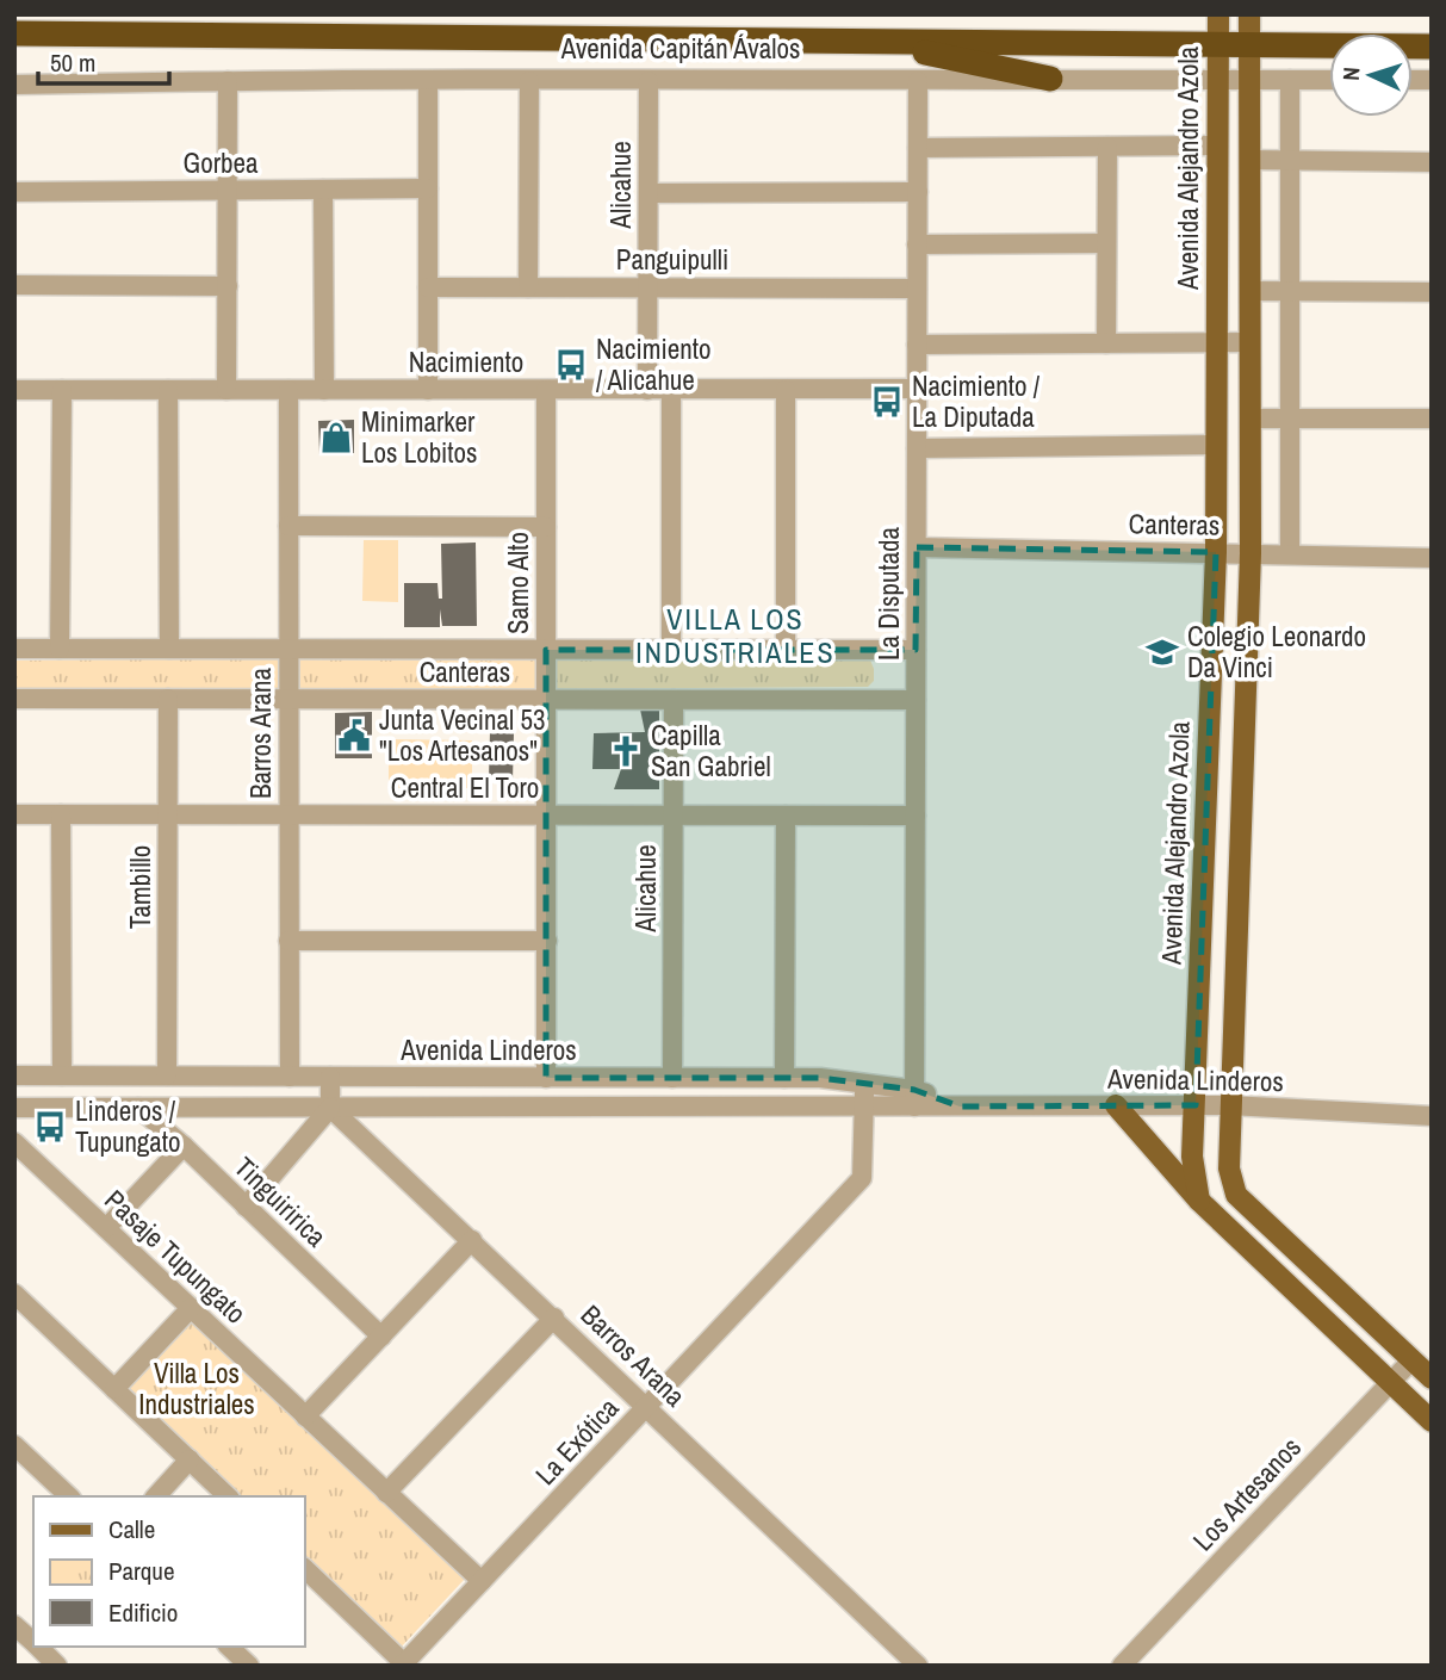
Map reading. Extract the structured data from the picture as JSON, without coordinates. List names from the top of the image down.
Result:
{
  "streets": {
    "highway": ["Avenida Capitán Ávalos"],
    "main road": ["Avenida Alejandro Azola"],
    "street": [
      "Gorbea",
      "Alicahue",
      "Panguipulli",
      "Nacimiento",
      "Canteras",
      "Samo Alto",
      "La Disputada",
      "Barros Arana",
      "Central El Toro",
      "Tambillo",
      "Avenida Linderos",
      "Tinguiririca",
      "Pasaje Tupungato",
      "La Exótica",
      "Los Artesanos"
    ]
  },
  "crossings": [
    ["Avenida Capitán Ávalos", "Avenida Alejandro Azola"],
    ["Avenida Capitán Ávalos", "Alicahue"],
    ["Avenida Capitán Ávalos", "La Disputada"],
    ["Avenida Alejandro Azola", "Canteras"],
    ["Avenida Alejandro Azola", "Avenida Linderos"],
    ["Alicahue", "Panguipulli"],
    ["Alicahue", "Nacimiento"],
    ["Alicahue", "Canteras"],
    ["Alicahue", "Central El Toro"],
    ["Alicahue", "Avenida Linderos"],
    ["Panguipulli", "La Disputada"],
    ["Nacimiento", "Samo Alto"],
    ["Nacimiento", "La Disputada"],
    ["Nacimiento", "Barros Arana"],
    ["Canteras", "Samo Alto"],
    ["Canteras", "La Disputada"],
    ["Canteras", "Barros Arana"],
    ["Canteras", "Tambillo"],
    ["Samo Alto", "Central El Toro"],
    ["Samo Alto", "Avenida Linderos"],
    ["La Disputada", "Central El Toro"],
    ["La Disputada", "Avenida Linderos"],
    ["Barros Arana", "Central El Toro"],
    ["Barros Arana", "Avenida Linderos"],
    ["Barros Arana", "La Exótica"],
    ["Central El Toro", "Tambillo"],
    ["Tambillo", "Avenida Linderos"],
    ["Avenida Linderos", "Tinguiririca"],
    ["Avenida Linderos", "La Exótica"],
    ["Pasaje Tupungato", "La Exótica"]
  ],
  "districts": ["VILLA LOS INDUSTRIALES"],
  "parks": ["Villa Los Industriales"],
  "places": {
    "bus stop": ["Nacimiento / Alicahue", "Nacimiento / La Diputada", "Linderos / Tupungato"],
    "shop": ["Minimarker Los Lobitos"],
    "school or university": ["Colegio Leonardo Da Vinci"],
    "public building": ["Junta Vecinal 53 \"Los Artesanos\""],
    "church": ["Capilla San Gabriel"]
  },
  "legend": ["Calle", "Parque", "Edificio"],
  "scale_bar": "50 m",
  "north": "left"
}
